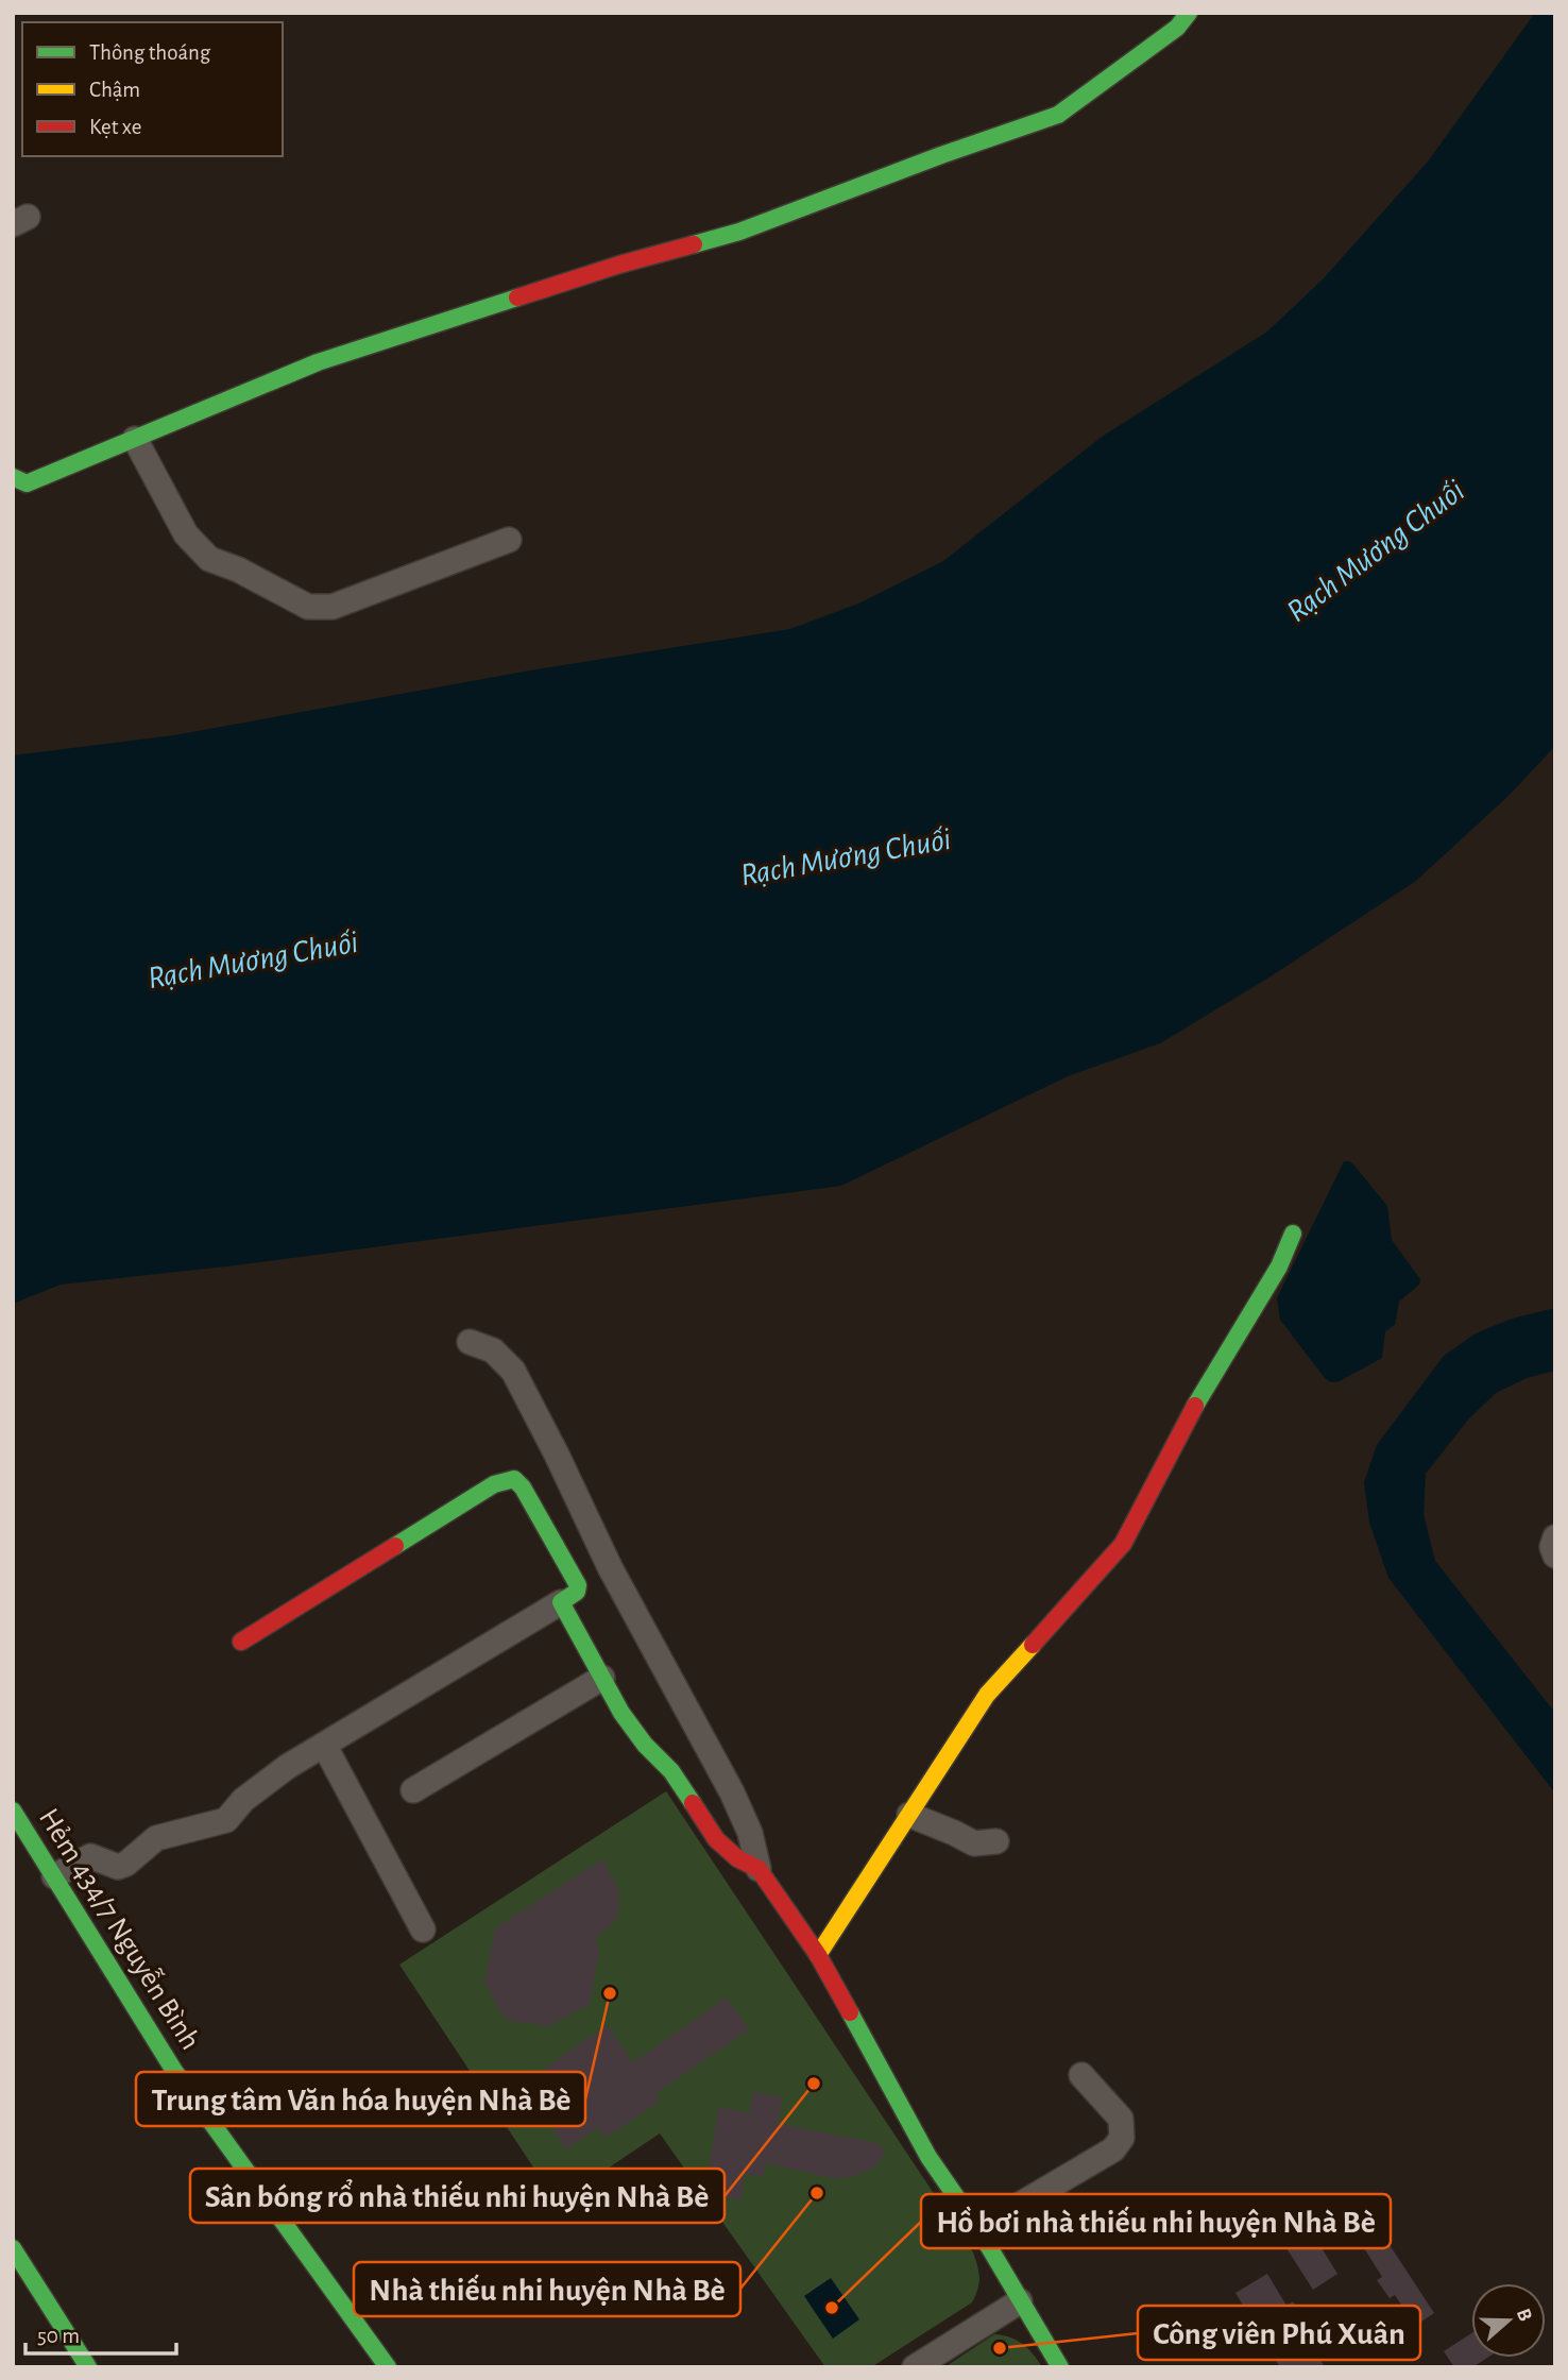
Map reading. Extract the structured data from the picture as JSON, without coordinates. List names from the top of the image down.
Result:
{
  "streets": {
    "street": ["Hẻm 434/7 Nguyễn Bình"]
  },
  "water": ["Rạch Mương Chuối"],
  "places": [
    "Trung tâm Văn hóa huyện Nhà Bè",
    "Sân bóng rổ nhà thiếu nhi huyện Nhà Bè",
    "Nhà thiếu nhi huyện Nhà Bè",
    "Hồ bơi nhà thiếu nhi huyện Nhà Bè",
    "Công viên Phú Xuân"
  ],
  "legend": ["Thông thoáng", "Chậm", "Kẹt xe"],
  "scale_bar": "50 m",
  "north": "right"
}
